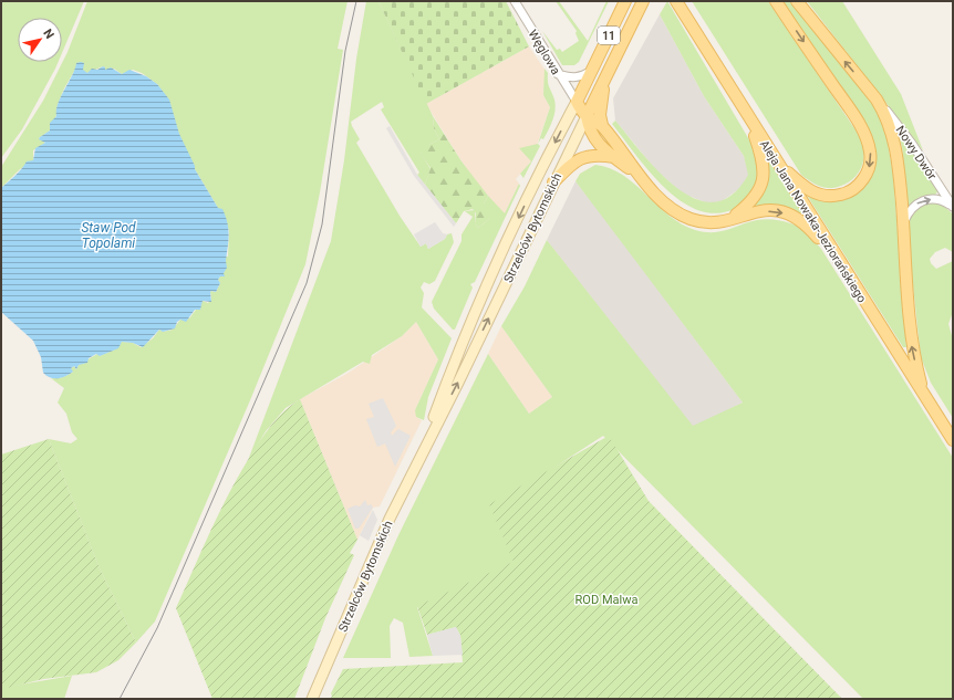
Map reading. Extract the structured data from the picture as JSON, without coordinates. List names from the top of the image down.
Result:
{
  "streets": {
    "main road": ["11", "Aleja Jana Nowaka-Jeziorańskiego", "Strzelców Bytomskich"],
    "street": ["Węglowa", "Nowy Dwór"]
  },
  "crossings": [
    ["Węglowa", "Strzelców Bytomskich"]
  ],
  "water": ["Staw Pod Topolami"],
  "parks": ["ROD Malwa"],
  "north": "top right"
}
